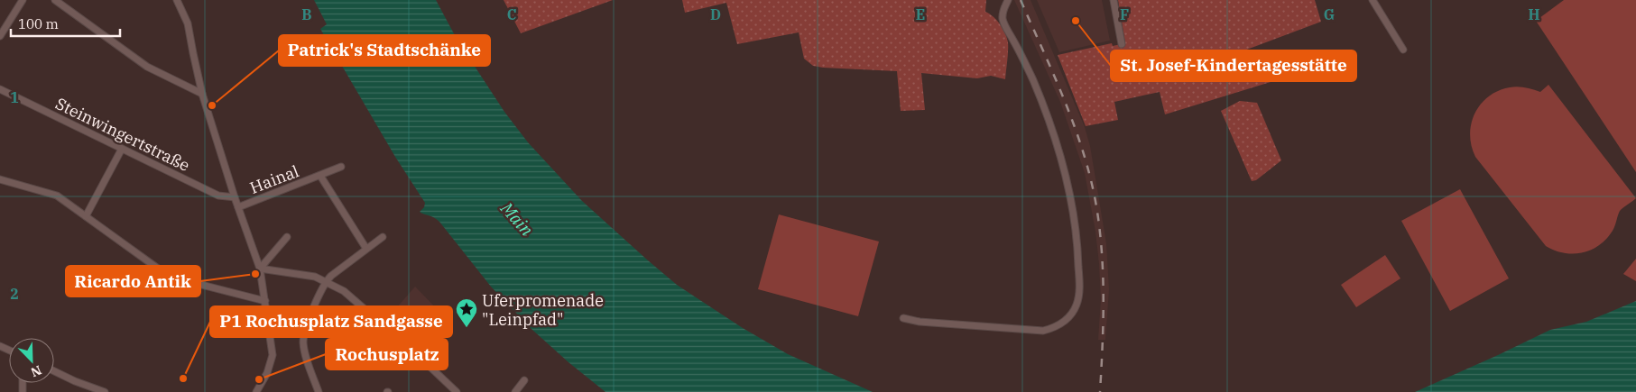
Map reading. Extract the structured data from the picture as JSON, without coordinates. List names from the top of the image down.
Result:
{
  "streets": {
    "street": ["Steinwingertstraße", "Hainal"]
  },
  "water": ["Main"],
  "places": {
    "other": [
      "St. Josef-Kindertagesstätte",
      "Patrick's Stadtschänke",
      "Ricardo Antik",
      "P1 Rochusplatz Sandgasse",
      "Rochusplatz"
    ],
    "place": ["Uferpromenade \"Leinpfad\""]
  },
  "scale_bar": "100 m",
  "north": "bottom right",
  "grid": {
    "columns": [
      "B",
      "C",
      "D",
      "E",
      "F",
      "G",
      "H"
    ],
    "rows": ["1", "2"]
  }
}
